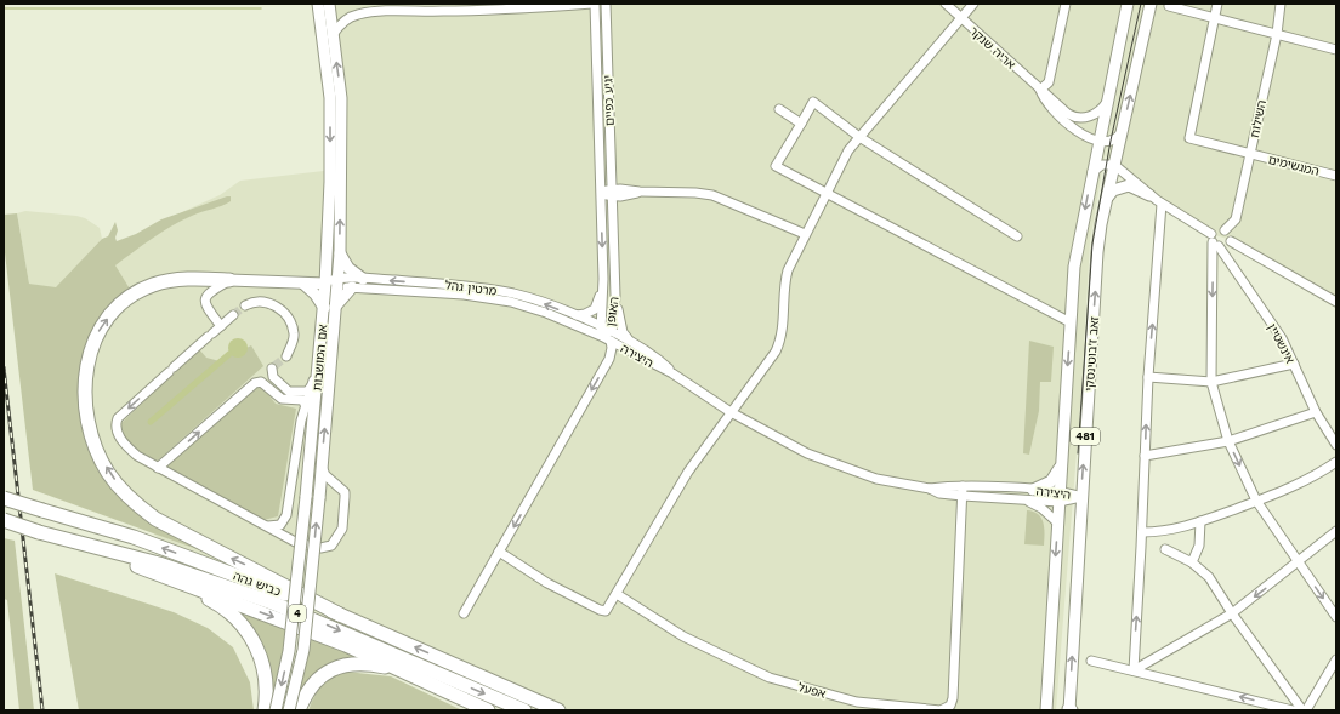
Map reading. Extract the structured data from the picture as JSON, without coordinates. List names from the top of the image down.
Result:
{
  "streets": {
    "highway": ["כביש גהה", "4"],
    "main road": [
      "מרטין גהל",
      "זאב ז'בוטינסקי",
      "אם המושבות",
      "481"
    ],
    "street": [
      "אריה שנקר",
      "יגיע כפיים",
      "השילוח",
      "המגשימים",
      "האופן",
      "אינשטיין",
      "היצירה",
      "אפעל"
    ]
  },
  "crossings": [
    ["אריה שנקר", "זאב ז'בוטינסקי"],
    ["יגיע כפיים", "האופן"],
    ["השילוח", "המגשימים"],
    ["השילוח", "אינשטיין"],
    ["מרטין גהל", "האופן"],
    ["מרטין גהל", "היצירה"],
    ["מרטין גהל", "אם המושבות"],
    ["האופן", "היצירה"],
    ["אינשטיין", "זאב ז'בוטינסקי"],
    ["זאב ז'בוטינסקי", "היצירה"],
    ["היצירה", "אפעל"]
  ]
}
